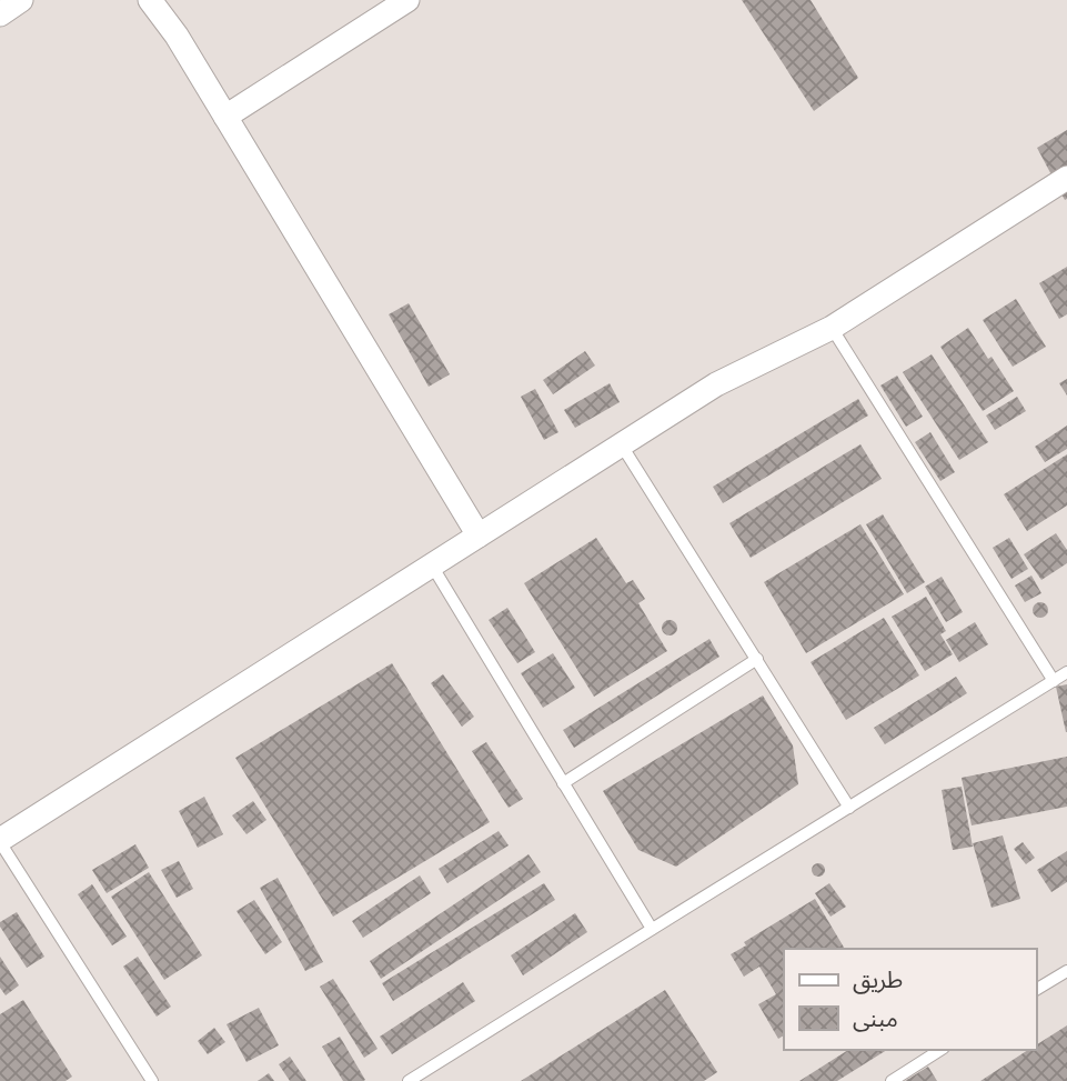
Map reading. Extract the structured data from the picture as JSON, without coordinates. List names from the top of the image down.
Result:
{
  "legend": ["طريق", "مبنى"]
}
